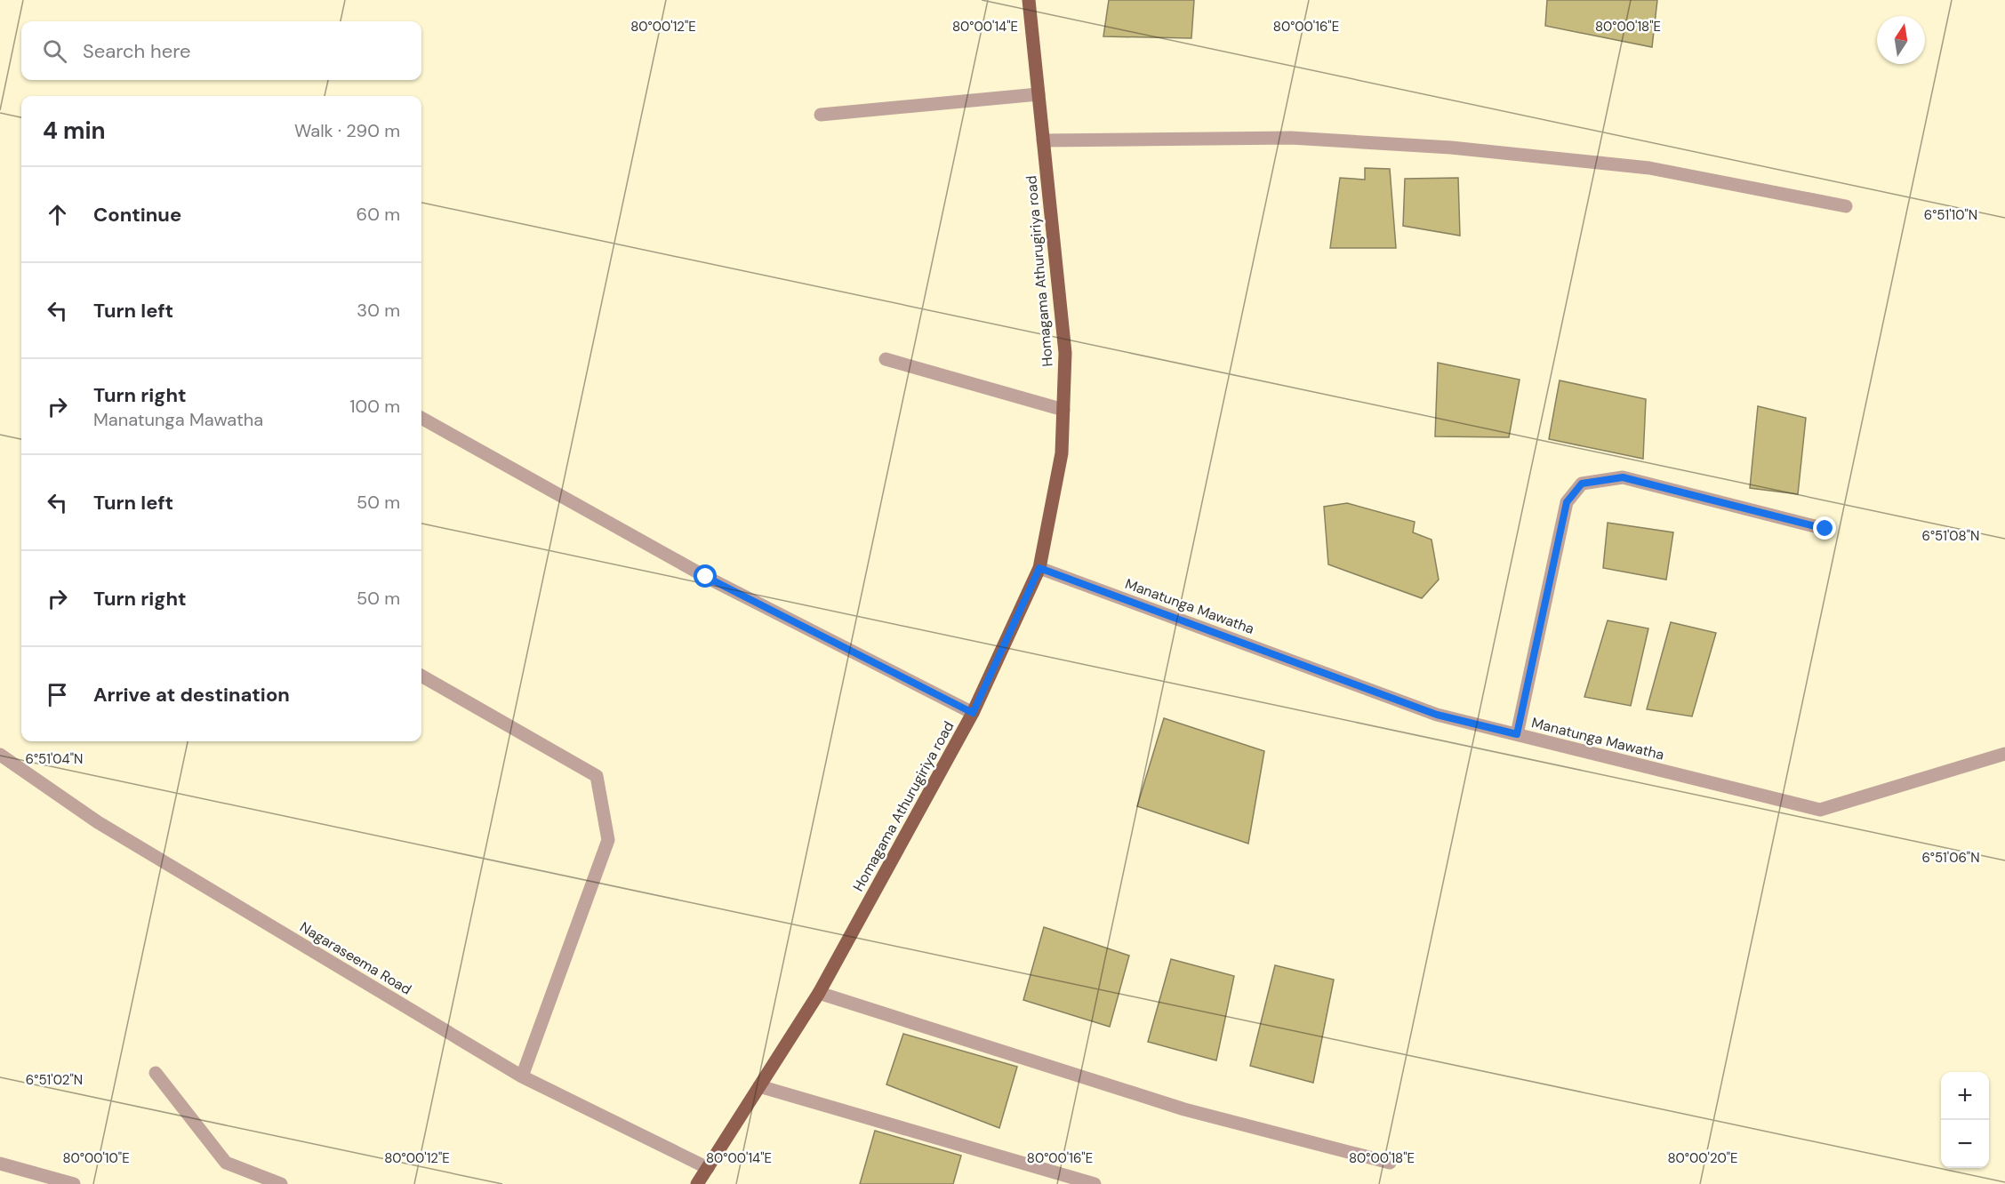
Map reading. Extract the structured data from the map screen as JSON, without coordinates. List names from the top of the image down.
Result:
{
  "streets": {
    "main road": ["Homagama Athurugiriya road"],
    "street": ["Manatunga Mawatha", "Nagaraseema Road"]
  },
  "crossings": [
    ["Homagama Athurugiriya road", "Manatunga Mawatha"],
    ["Homagama Athurugiriya road", "Nagaraseema Road"]
  ],
  "north": "top",
  "page": {
    "search": "Search here",
    "heading": ["4 min", "Walk · 290 m"],
    "list": [
      ["Continue", "60 m"],
      ["Turn left", "30 m"],
      ["Turn right", "Manatunga Mawatha", "100 m"],
      ["Turn left", "50 m"],
      ["Turn right", "50 m"],
      "Arrive at destination"
    ],
    "map_buttons": ["+", "−"]
  },
  "coordinates": [
    "80°00'12\"E",
    "80°00'14\"E",
    "80°00'16\"E",
    "80°00'18\"E",
    "6°51'10\"N",
    "6°51'08\"N",
    "6°51'04\"N",
    "6°51'06\"N",
    "6°51'02\"N",
    "80°00'10\"E",
    "80°00'20\"E"
  ]
}
